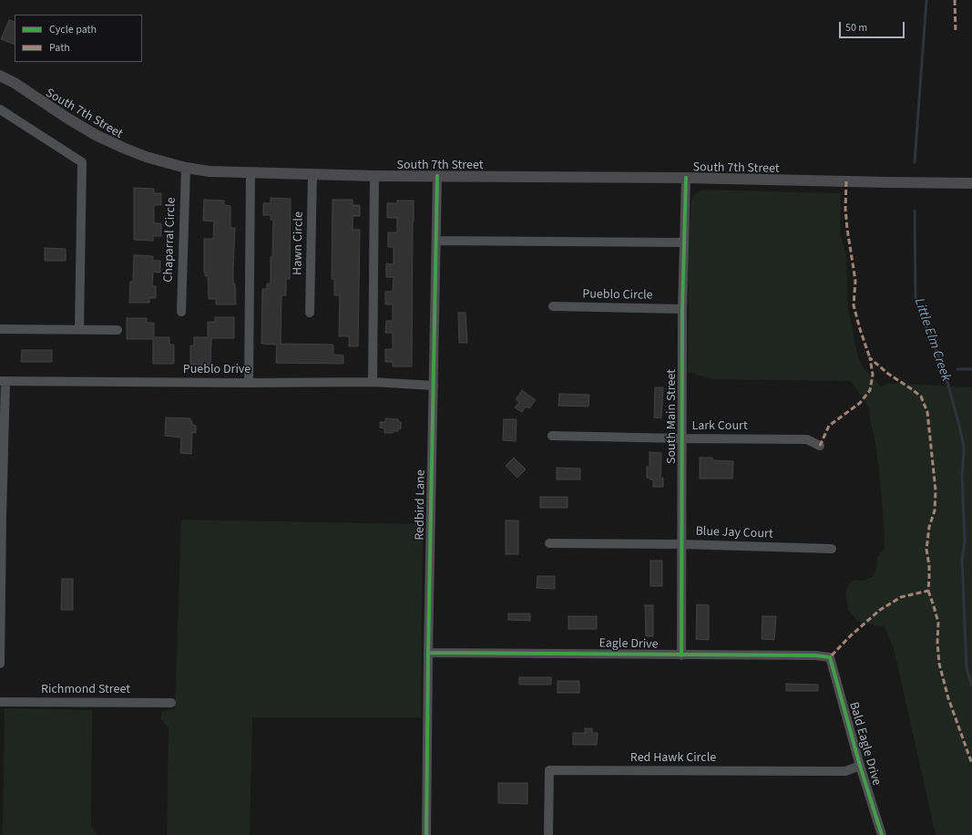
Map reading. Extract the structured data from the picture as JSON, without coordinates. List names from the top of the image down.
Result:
{
  "streets": {
    "main road": ["South 7th Street"],
    "street": [
      "Chaparral Circle",
      "Hawn Circle",
      "Pueblo Circle",
      "Pueblo Drive",
      "South Main Street",
      "Lark Court",
      "Redbird Lane",
      "Blue Jay Court",
      "Eagle Drive",
      "Richmond Street",
      "Bald Eagle Drive",
      "Red Hawk Circle"
    ]
  },
  "crossings": [
    ["South 7th Street", "Chaparral Circle"],
    ["South 7th Street", "Hawn Circle"],
    ["South 7th Street", "South Main Street"],
    ["South 7th Street", "Redbird Lane"],
    ["Pueblo Circle", "South Main Street"],
    ["Pueblo Drive", "Redbird Lane"],
    ["South Main Street", "Lark Court"],
    ["South Main Street", "Blue Jay Court"],
    ["South Main Street", "Eagle Drive"],
    ["Redbird Lane", "Eagle Drive"],
    ["Eagle Drive", "Bald Eagle Drive"],
    ["Bald Eagle Drive", "Red Hawk Circle"]
  ],
  "water": ["Little Elm Creek"],
  "legend": ["Cycle path", "Path"],
  "scale_bar": "50 m"
}
